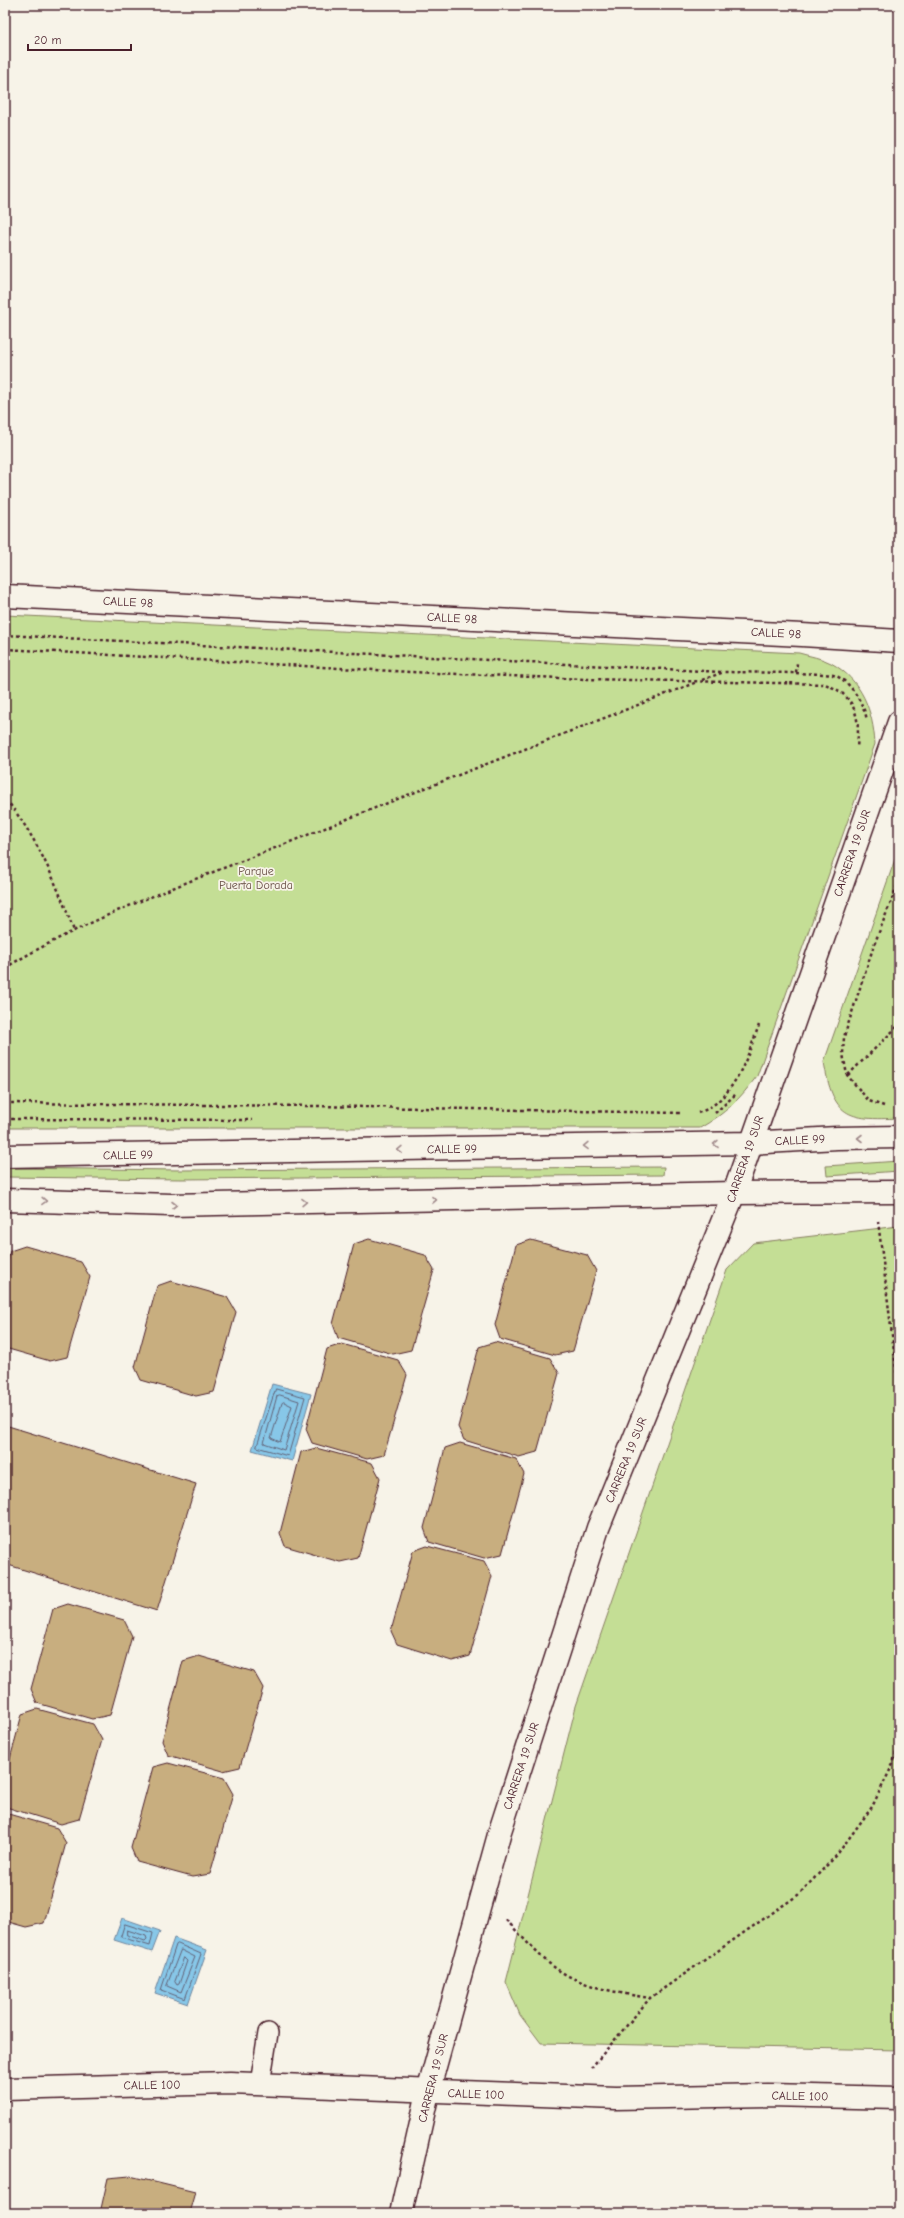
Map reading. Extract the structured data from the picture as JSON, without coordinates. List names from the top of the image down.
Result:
{
  "streets": {
    "street": [
      "CALLE 98",
      "CARRERA 19 SUR",
      "CALLE 99",
      "CALLE 100"
    ]
  },
  "crossings": [
    ["CARRERA 19 SUR", "CALLE 99"],
    ["CARRERA 19 SUR", "CALLE 100"]
  ],
  "parks": ["Parque Puerta Dorada"],
  "scale_bar": "20 m"
}
